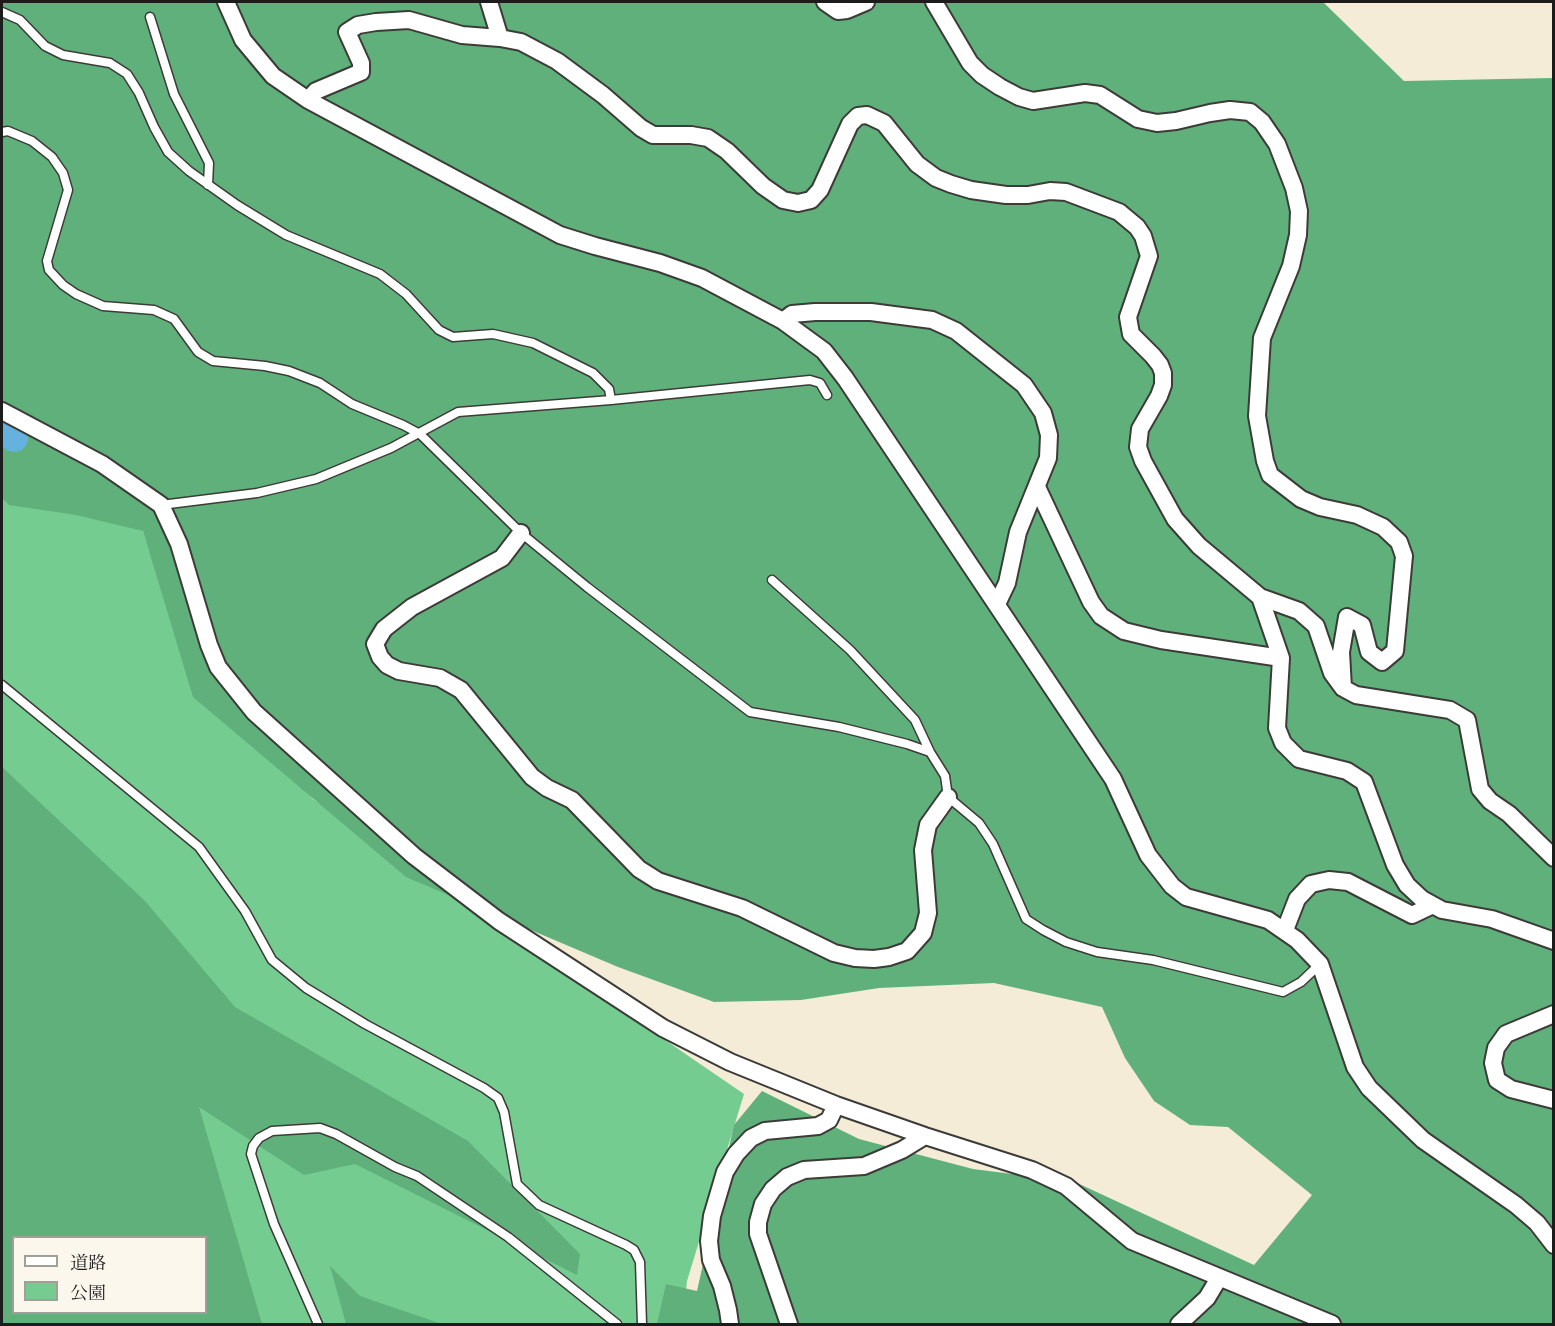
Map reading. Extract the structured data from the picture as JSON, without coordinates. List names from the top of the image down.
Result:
{
  "legend": ["道路", "公園"]
}
